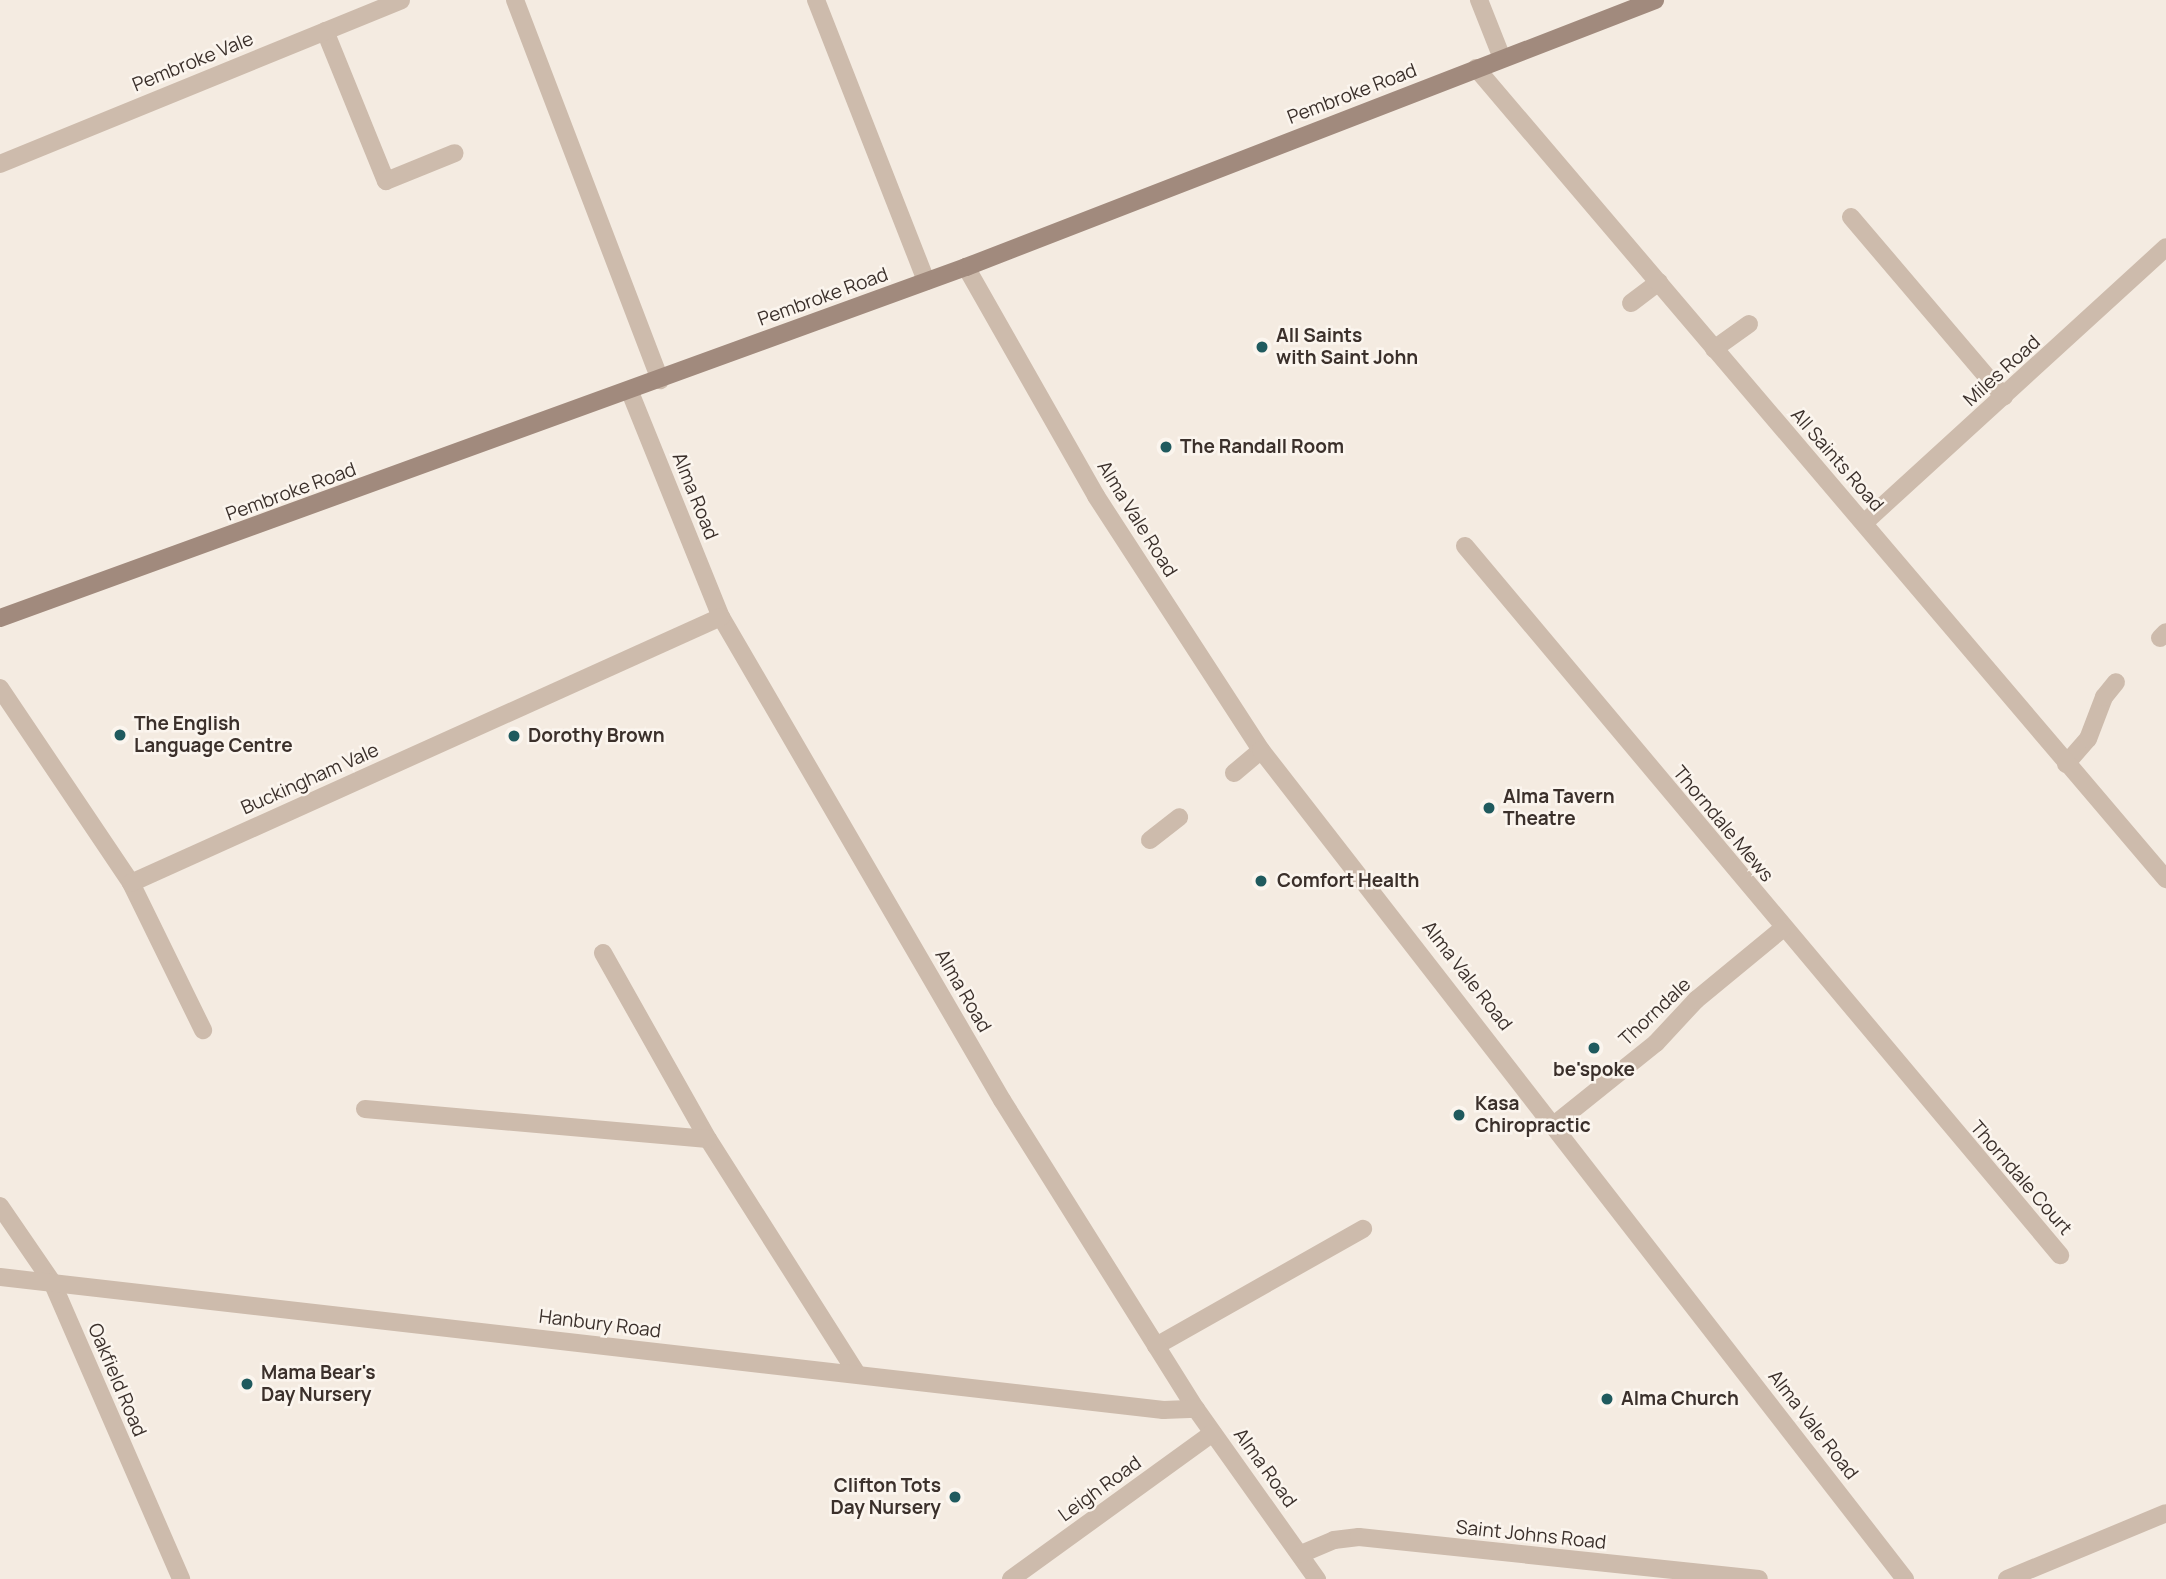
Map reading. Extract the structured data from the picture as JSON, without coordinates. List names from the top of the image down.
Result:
{
  "streets": {
    "main road": ["Pembroke Road"],
    "street": [
      "Pembroke Vale",
      "Miles Road",
      "All Saints Road",
      "Alma Road",
      "Alma Vale Road",
      "Buckingham Vale",
      "Thorndale Mews",
      "Thorndale",
      "Thorndale Court",
      "Hanbury Road",
      "Oakfield Road",
      "Leigh Road",
      "Saint Johns Road"
    ]
  },
  "crossings": [
    ["Pembroke Road", "All Saints Road"],
    ["Pembroke Road", "Alma Road"],
    ["Pembroke Road", "Alma Vale Road"],
    ["Miles Road", "All Saints Road"],
    ["Alma Road", "Buckingham Vale"],
    ["Alma Road", "Hanbury Road"],
    ["Alma Road", "Leigh Road"],
    ["Alma Road", "Saint Johns Road"],
    ["Alma Vale Road", "Thorndale"],
    ["Thorndale Mews", "Thorndale"],
    ["Thorndale Mews", "Thorndale Court"],
    ["Hanbury Road", "Oakfield Road"]
  ],
  "places": [
    "All Saints with Saint John",
    "The Randall Room",
    "The English Language Centre",
    "Dorothy Brown",
    "Alma Tavern Theatre",
    "Comfort Health",
    "be'spoke",
    "Kasa Chiropractic",
    "Mama Bear's Day Nursery",
    "Alma Church",
    "Clifton Tots Day Nursery"
  ]
}
